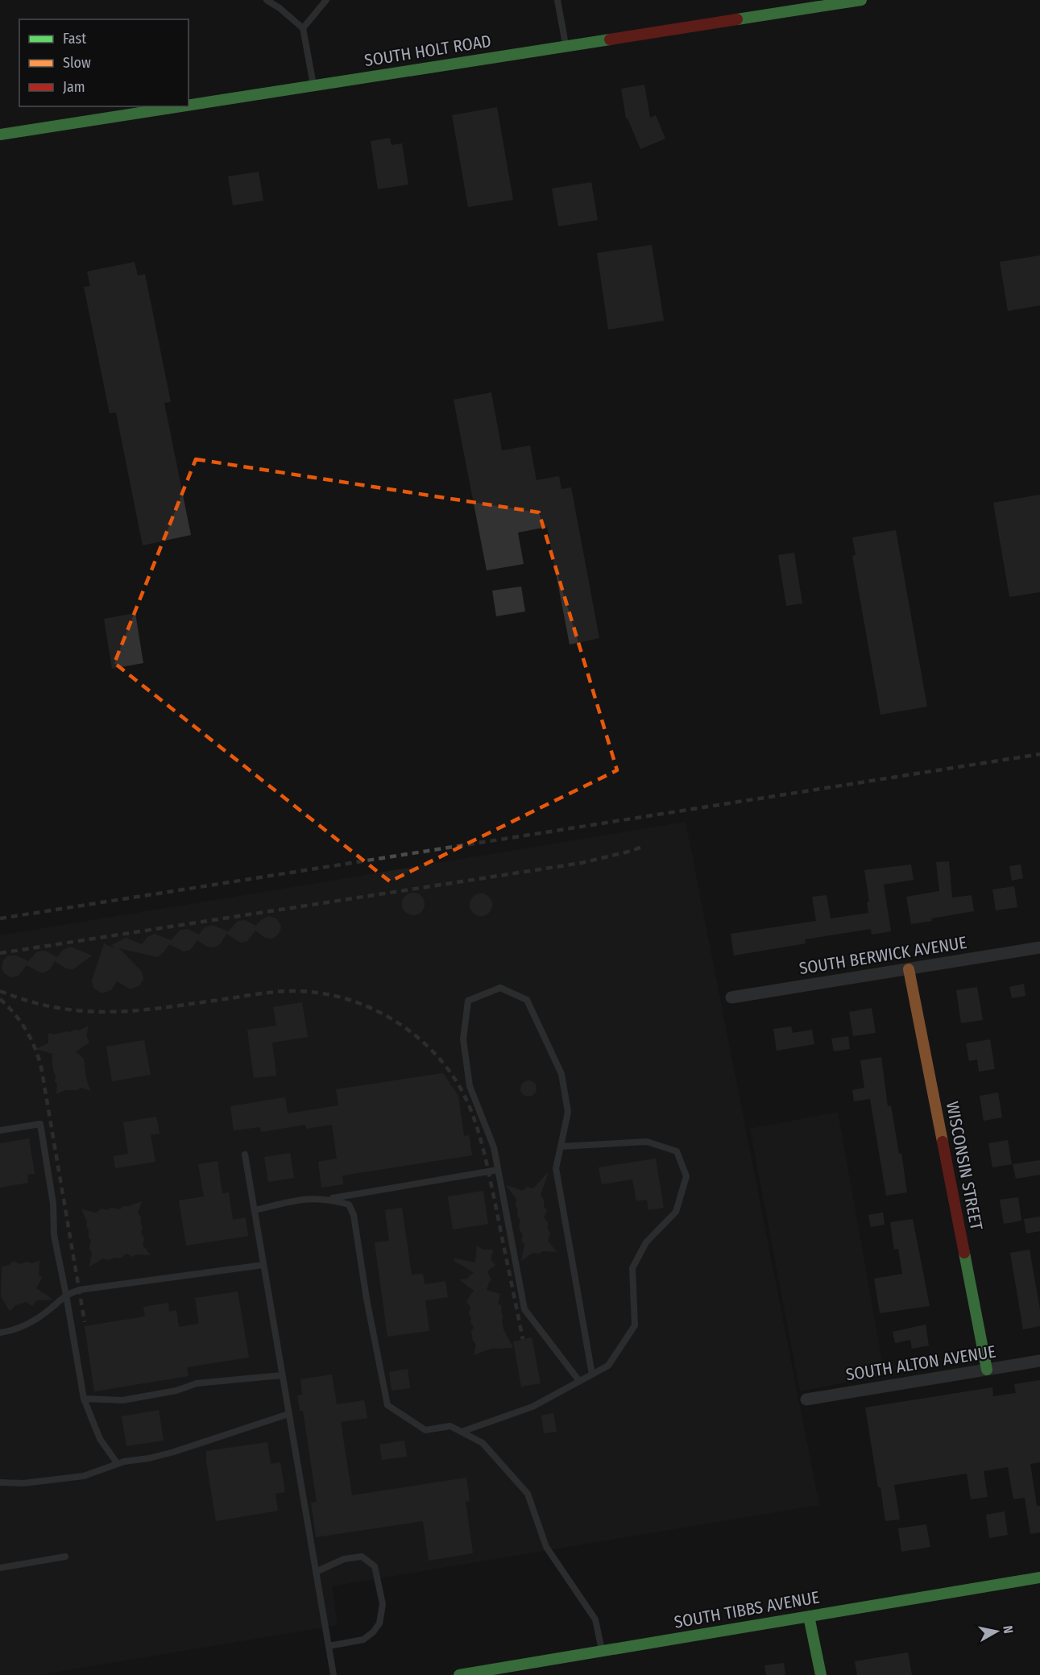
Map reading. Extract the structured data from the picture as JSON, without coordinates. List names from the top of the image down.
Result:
{
  "streets": {
    "main road": ["SOUTH HOLT ROAD", "WISCONSIN STREET", "SOUTH TIBBS AVENUE"],
    "street": ["SOUTH BERWICK AVENUE", "SOUTH ALTON AVENUE"]
  },
  "crossings": [
    ["SOUTH BERWICK AVENUE", "WISCONSIN STREET"],
    ["WISCONSIN STREET", "SOUTH ALTON AVENUE"]
  ],
  "legend": ["Fast", "Slow", "Jam"],
  "north": "right"
}
